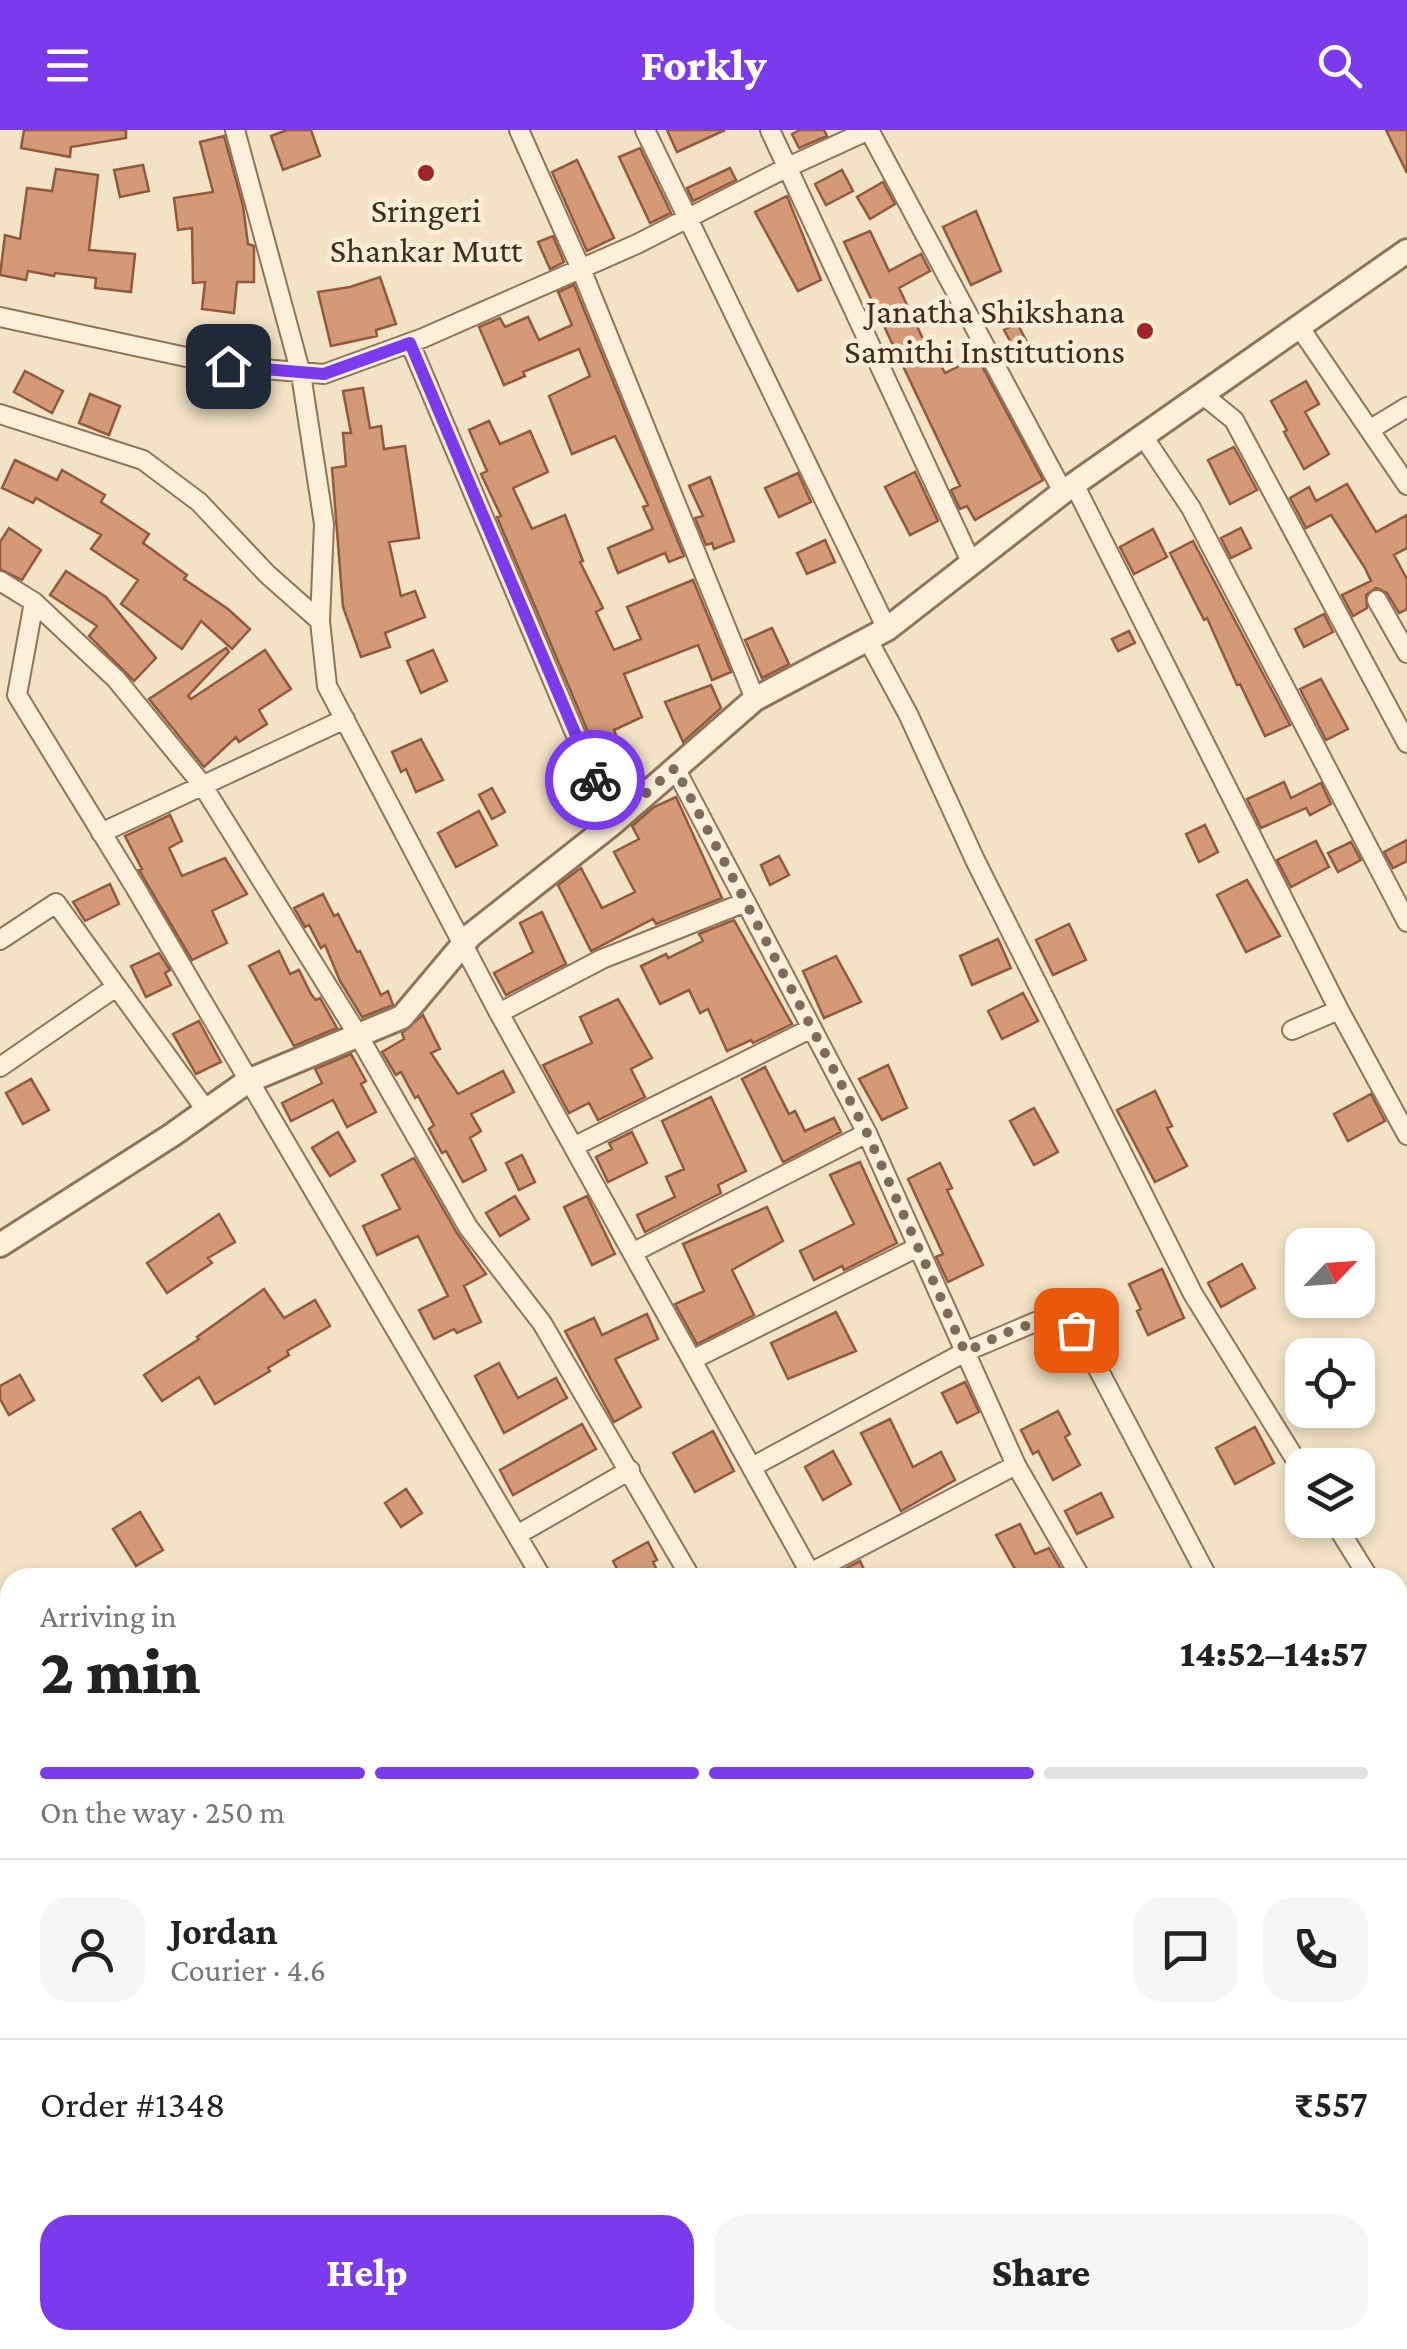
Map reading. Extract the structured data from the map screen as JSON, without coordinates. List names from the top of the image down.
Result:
{
  "places": ["Sringeri Shankar Mutt", "Janatha Shikshana Samithi Institutions"],
  "north": "top right",
  "page": {
    "header": "Forkly",
    "heading": ["2 min", "Arriving in", "14:52–14:57"],
    "panel": [
      "Jordan",
      "Courier · 4.6",
      "Order #1348",
      "₹557"
    ],
    "bar": "On the way · 250 m",
    "buttons": ["Help", "Share"]
  }
}
